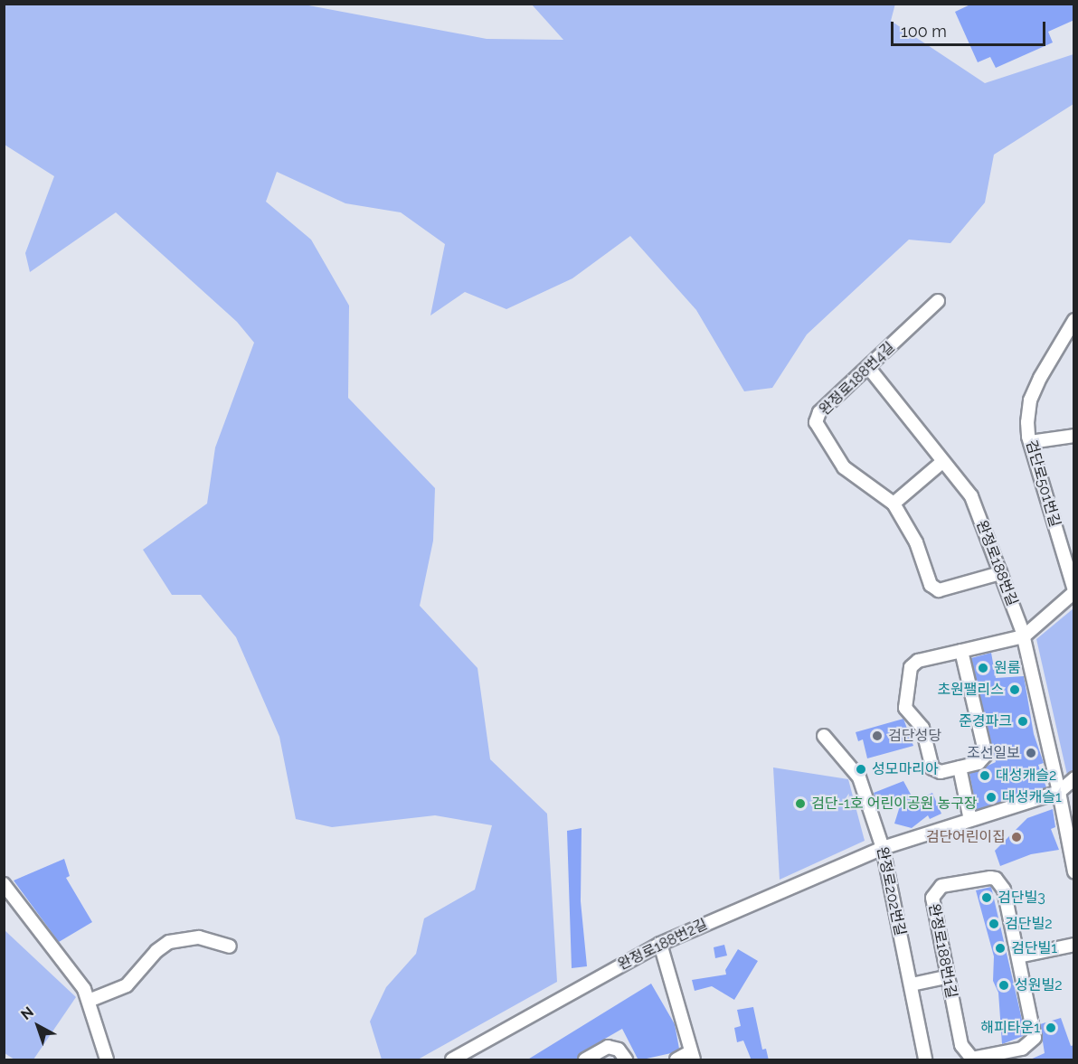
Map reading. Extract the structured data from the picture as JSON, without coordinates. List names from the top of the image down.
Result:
{
  "streets": {
    "street": [
      "완정로188번4길",
      "검단로501번길",
      "완정로188번길",
      "완정로202번길",
      "완정로188번2길",
      "완정로188번1길"
    ]
  },
  "crossings": [
    ["완정로188번4길", "완정로188번길"],
    ["완정로202번길", "완정로188번2길"]
  ],
  "places": [
    "원룸",
    "초원팰리스",
    "준경파크",
    "검단성당",
    "조선일보",
    "성모마리아",
    "대성캐슬2",
    "대성캐슬1",
    "검단-1호 어린이공원 농구장",
    "검단어린이집",
    "검단빌3",
    "검단빌2",
    "검단빌1",
    "성원빌2",
    "해피타운1"
  ],
  "scale_bar": "100 m",
  "north": "top left"
}
